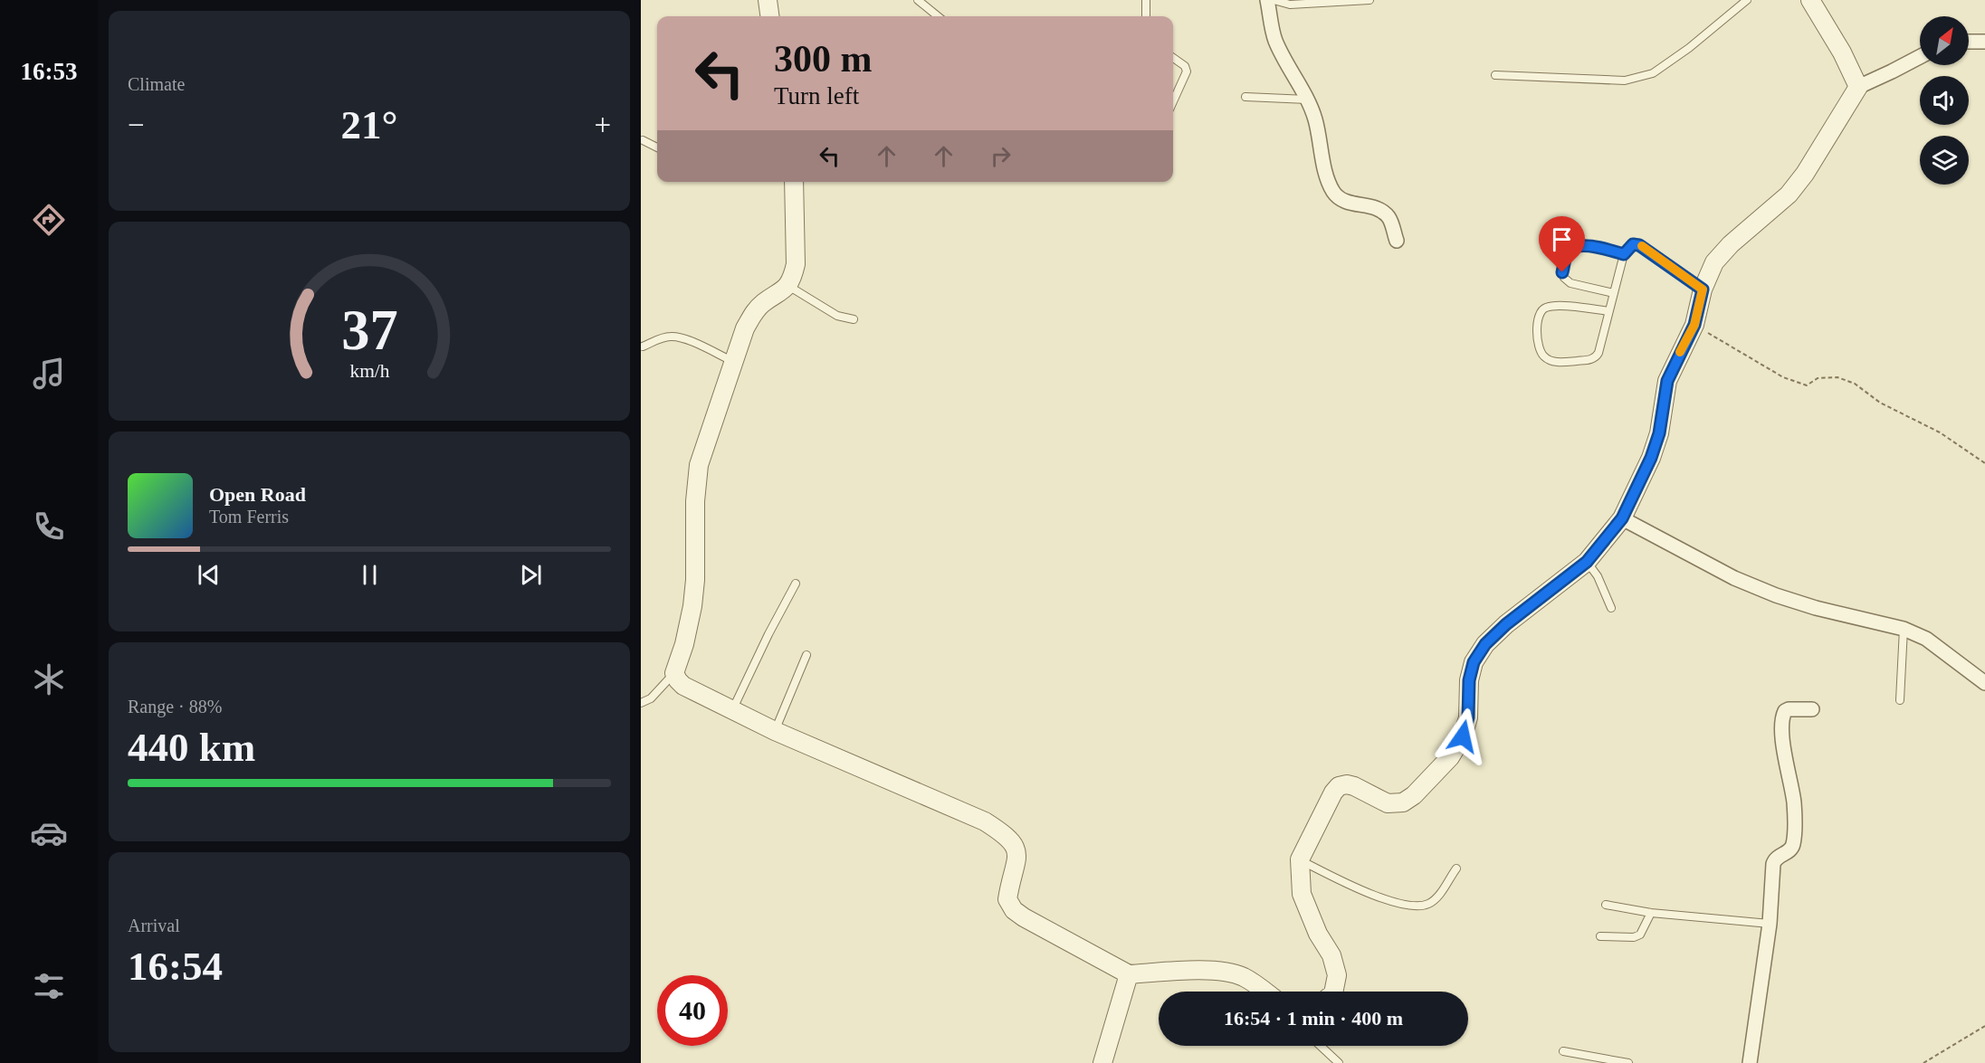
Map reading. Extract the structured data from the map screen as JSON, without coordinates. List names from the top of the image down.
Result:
{
  "north": "top right",
  "page": {
    "tabs": "16:53",
    "tile": [
      "Climate",
      ["Range · 88%", "440 km"],
      ["Arrival", "16:54"]
    ],
    "turn": ["300 m", "Turn left"],
    "heat": ["−", "21°", "+"],
    "song": ["Open Road", "Tom Ferris"],
    "limit": "40",
    "trip": "16:54 · 1 min · 400 m",
    "gauge": ["37", "km/h"]
  }
}
